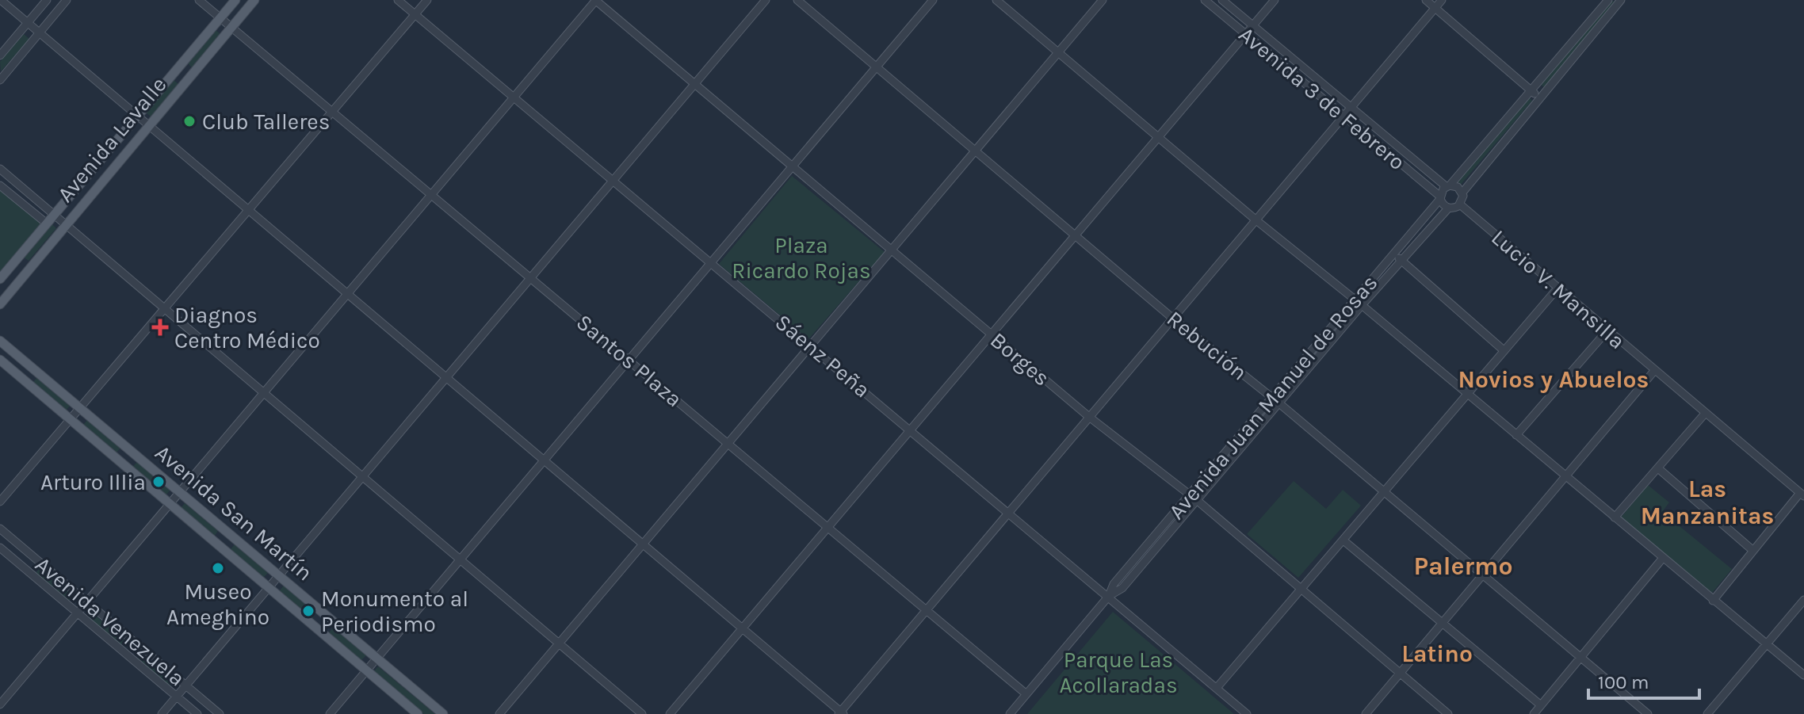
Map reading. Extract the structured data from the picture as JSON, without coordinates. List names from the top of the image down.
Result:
{
  "streets": {
    "main road": ["Avenida Lavalle", "Avenida San Martín"],
    "street": [
      "Avenida 3 de Febrero",
      "Lucio V. Mansilla",
      "Rebución",
      "Sáenz Peña",
      "Borges",
      "Santos Plaza",
      "Avenida Juan Manuel de Rosas",
      "Avenida Venezuela"
    ]
  },
  "crossings": [
    ["Avenida 3 de Febrero", "Lucio V. Mansilla"],
    ["Avenida 3 de Febrero", "Avenida Juan Manuel de Rosas"],
    ["Avenida Lavalle", "Santos Plaza"],
    ["Lucio V. Mansilla", "Avenida Juan Manuel de Rosas"],
    ["Rebución", "Avenida Juan Manuel de Rosas"],
    ["Sáenz Peña", "Avenida Juan Manuel de Rosas"],
    ["Borges", "Avenida Juan Manuel de Rosas"],
    ["Santos Plaza", "Avenida Juan Manuel de Rosas"]
  ],
  "districts": [
    "Novios y Abuelos",
    "Las Manzanitas",
    "Palermo",
    "Latino"
  ],
  "parks": ["Plaza Ricardo Rojas", "Parque Las Acollaradas"],
  "places": {
    "other": [
      "Club Talleres",
      "Arturo Illia",
      "Museo Ameghino",
      "Monumento al Periodismo"
    ],
    "health": ["Diagnos Centro Médico"]
  },
  "scale_bar": "100 m"
}
